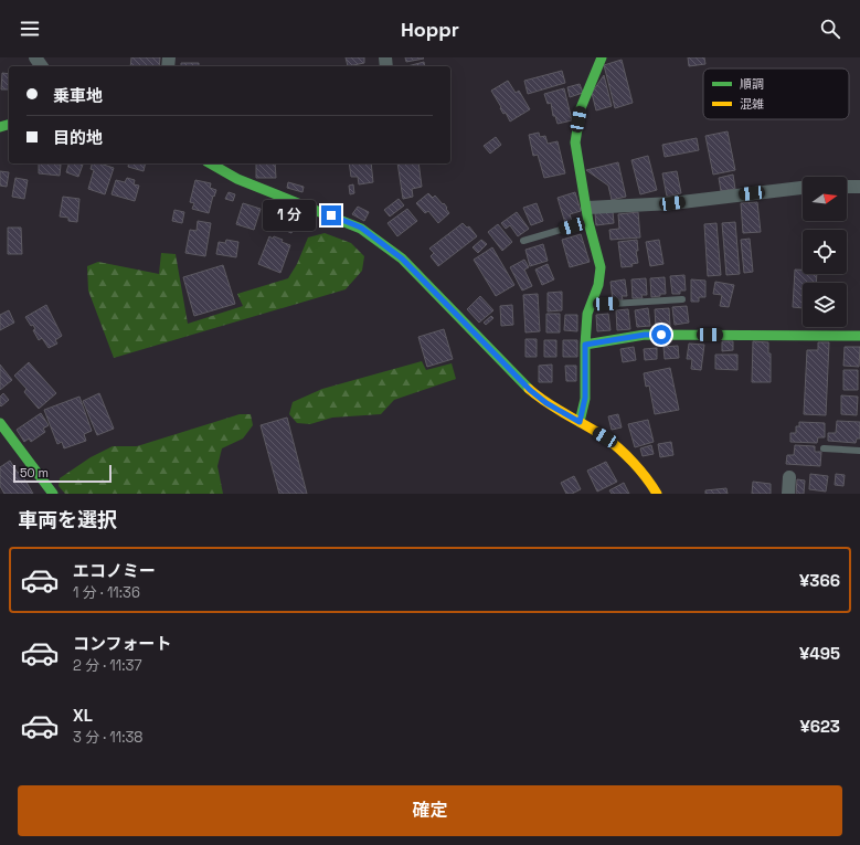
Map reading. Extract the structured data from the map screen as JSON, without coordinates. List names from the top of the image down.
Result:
{
  "legend": ["順調", "混雑"],
  "scale_bar": "50 m",
  "north": "right",
  "page": {
    "header": "Hoppr",
    "banner": ["乗車地", "目的地"],
    "bubble": "1 分",
    "scale": "50 m",
    "heading": "車両を選択",
    "list": [
      {
        "name": "エコノミー",
        "note": "1 分 · 11:36",
        "value": "¥366"
      },
      {
        "name": "コンフォート",
        "note": "2 分 · 11:37",
        "value": "¥495"
      },
      {
        "name": "XL",
        "note": "3 分 · 11:38",
        "value": "¥623"
      }
    ],
    "buttons": "確定"
  }
}
